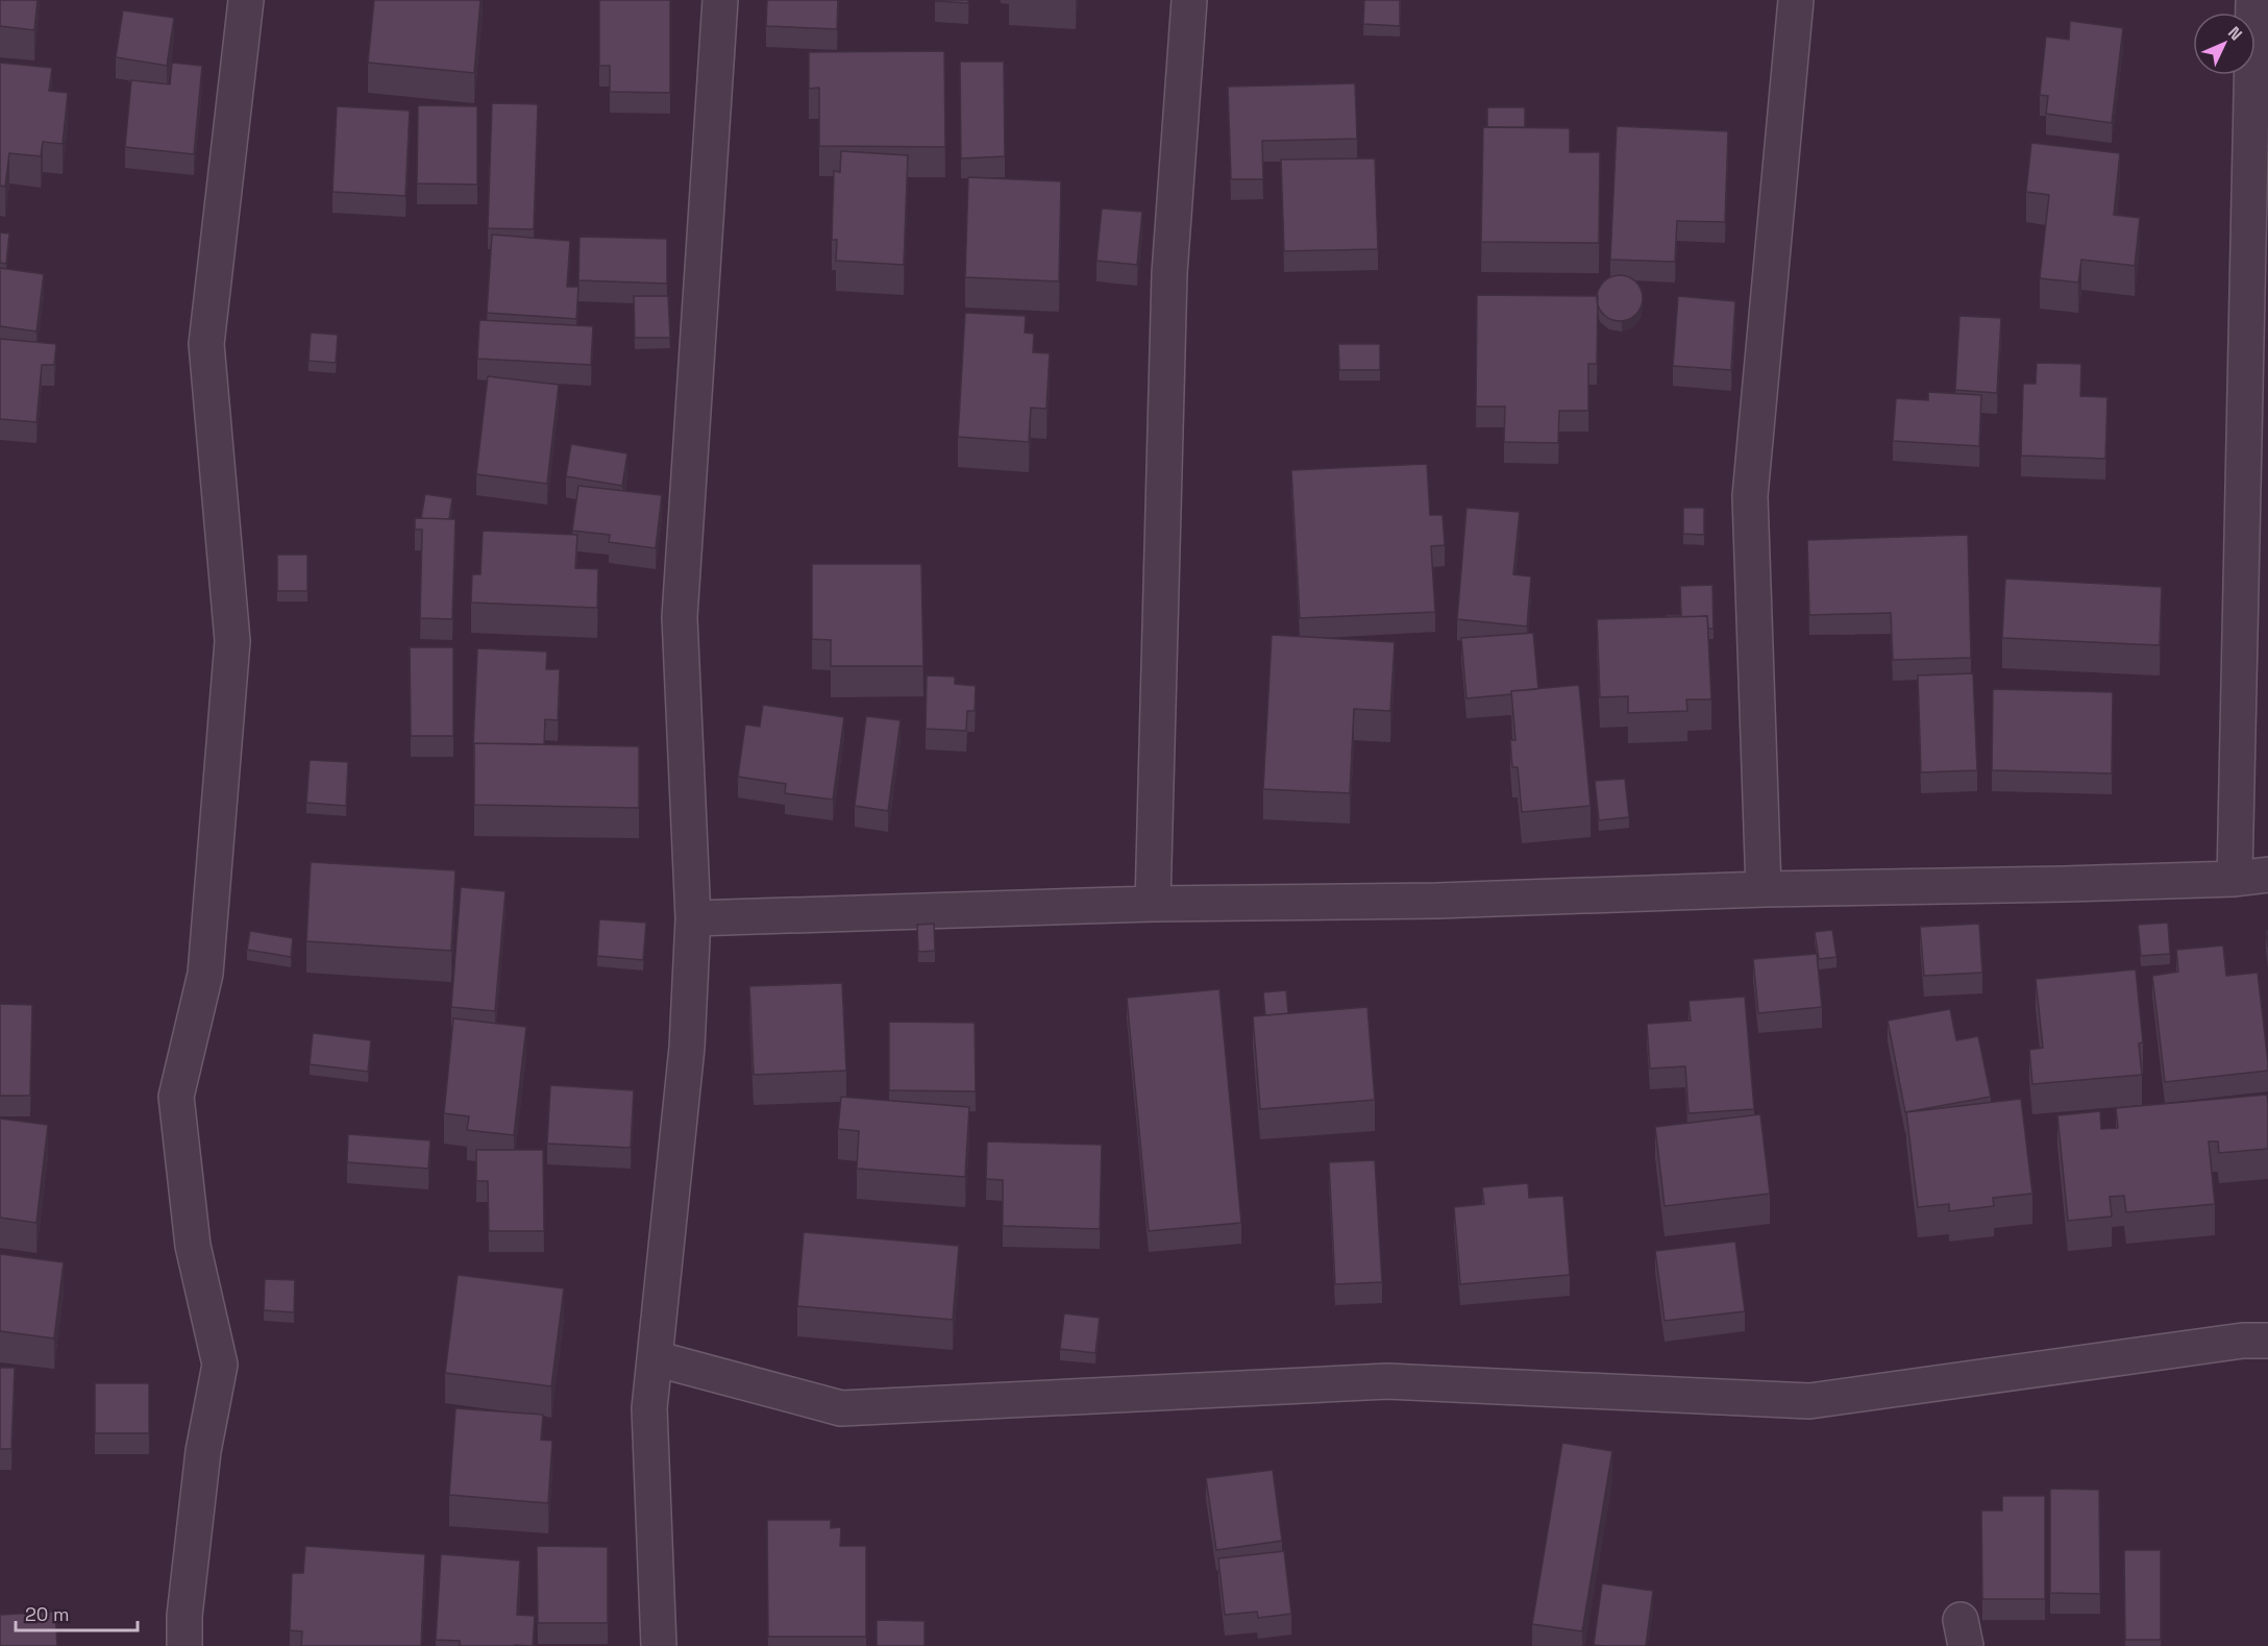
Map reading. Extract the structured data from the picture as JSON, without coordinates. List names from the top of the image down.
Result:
{
  "scale_bar": "20 m",
  "north": "top right"
}
